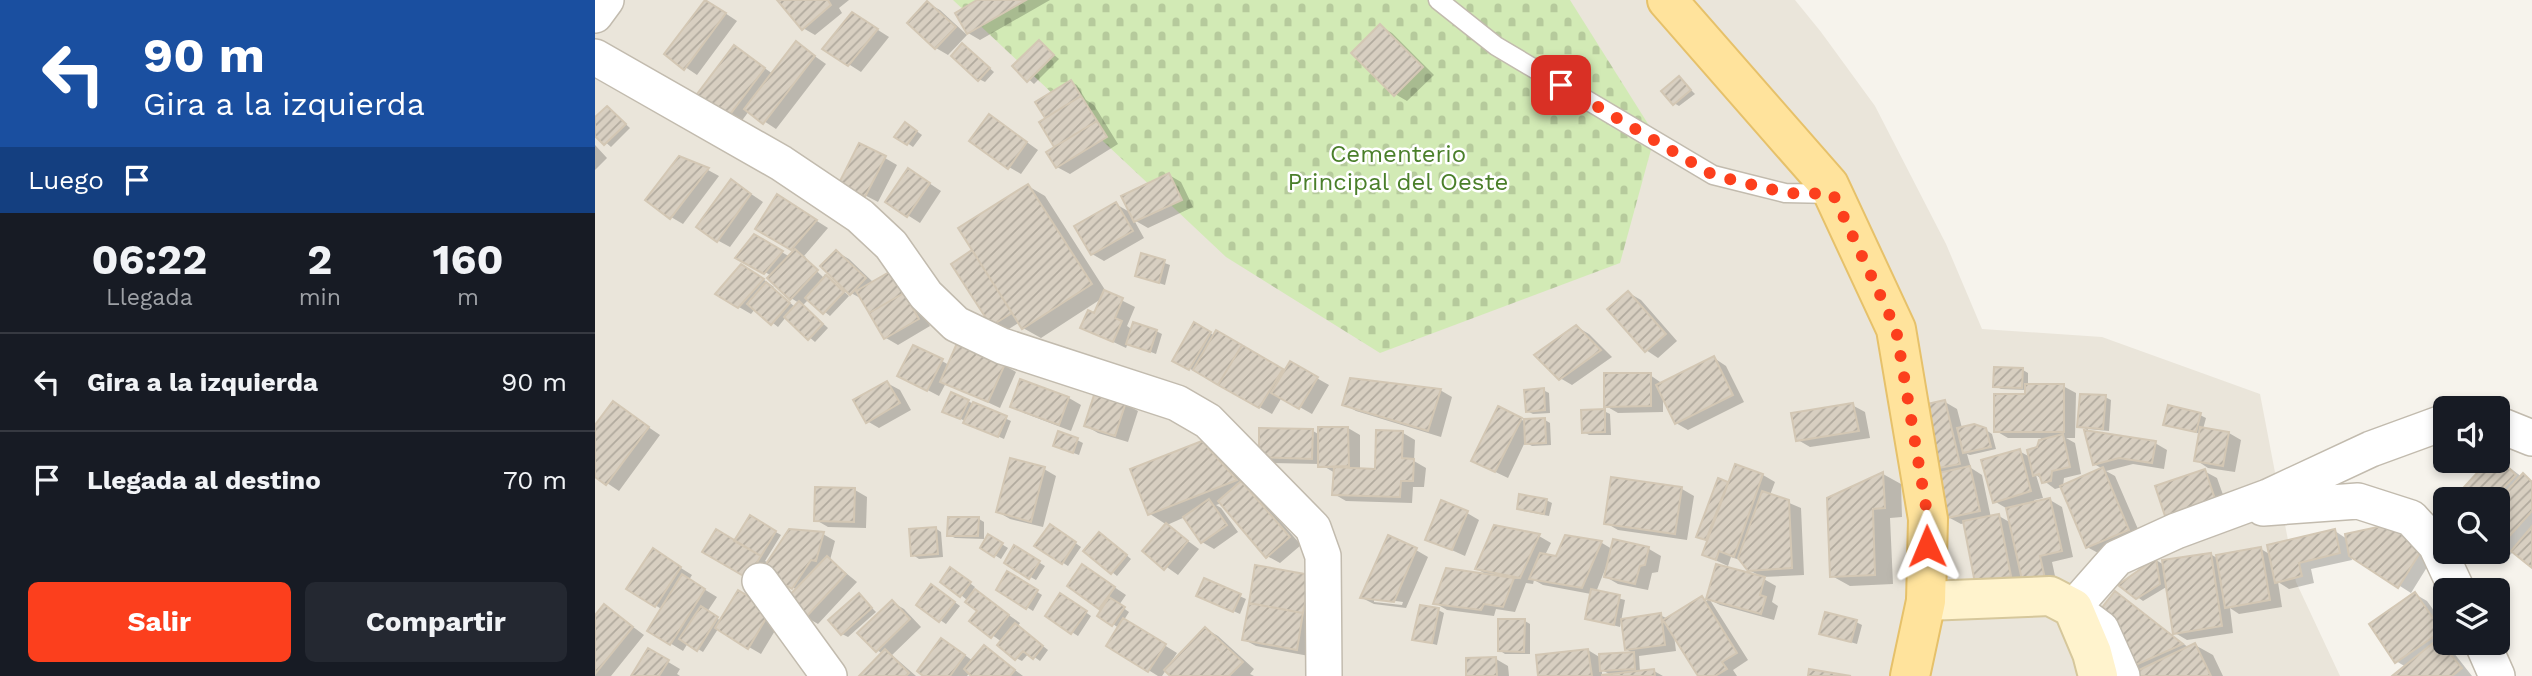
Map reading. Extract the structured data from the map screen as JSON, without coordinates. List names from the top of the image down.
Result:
{
  "parks": ["Cementerio Principal del Oeste"],
  "page": {
    "turn": ["90 m", "Gira a la izquierda"],
    "then": "Luego",
    "eta": [
      "06:22",
      "Llegada",
      "2",
      "min",
      "160",
      "m"
    ],
    "list": [
      {
        "name": "Gira a la izquierda",
        "value": "90 m"
      },
      {
        "name": "Llegada al destino",
        "value": "70 m"
      }
    ],
    "buttons": ["Salir", "Compartir"]
  }
}
